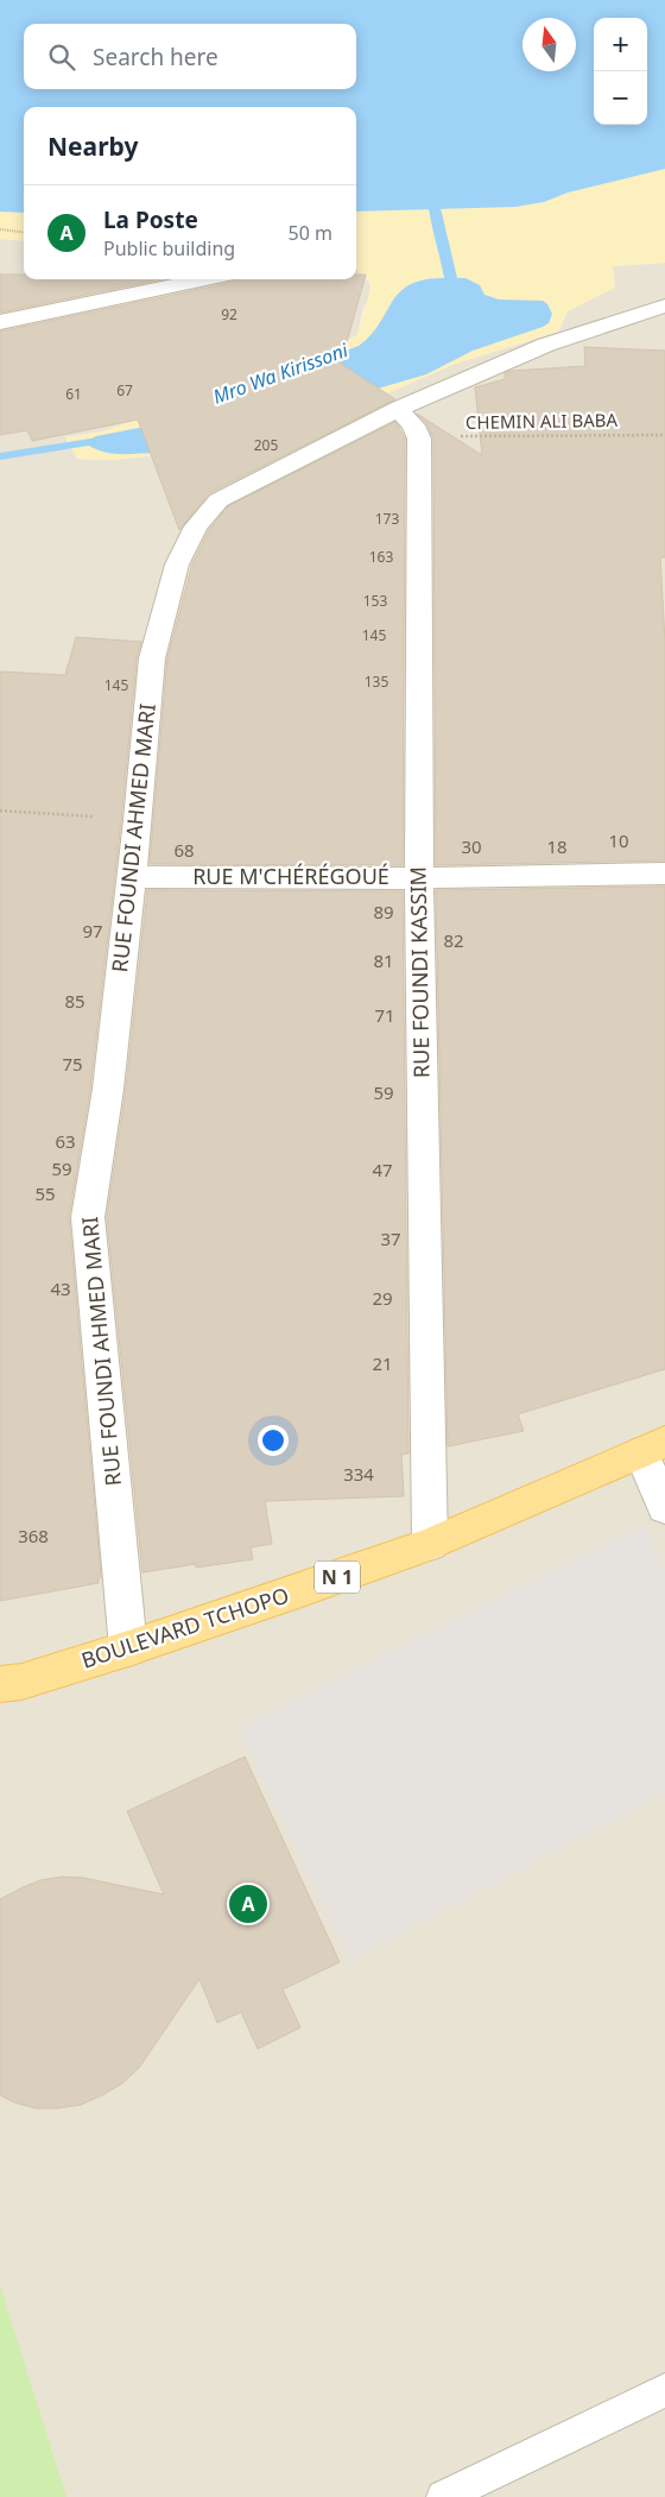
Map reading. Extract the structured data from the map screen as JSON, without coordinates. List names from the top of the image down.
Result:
{
  "streets": {
    "main road": ["N 1", "BOULEVARD TCHOPO"],
    "street": ["RUE FOUNDI AHMED MARI", "RUE M'CHÉRÉGOUÉ", "RUE FOUNDI KASSIM"],
    "path": ["CHEMIN ALI BABA"]
  },
  "crossings": [
    ["CHEMIN ALI BABA", "RUE FOUNDI KASSIM"],
    ["RUE FOUNDI AHMED MARI", "RUE M'CHÉRÉGOUÉ"],
    ["RUE FOUNDI AHMED MARI", "BOULEVARD TCHOPO"],
    ["RUE M'CHÉRÉGOUÉ", "RUE FOUNDI KASSIM"],
    ["RUE FOUNDI KASSIM", "BOULEVARD TCHOPO"]
  ],
  "water": ["Mro Wa Kirissoni"],
  "house_numbers": [
    "92",
    "67",
    "61",
    "205",
    "173",
    "163",
    "153",
    "145",
    "135",
    "145",
    "10",
    "30",
    "18",
    "68",
    "89",
    "97",
    "82",
    "81",
    "85",
    "71",
    "75",
    "59",
    "63",
    "59",
    "47",
    "55",
    "37",
    "43",
    "29",
    "21",
    "334",
    "368"
  ],
  "north": "top",
  "page": {
    "map_buttons": ["+", "−"],
    "search": "Search here",
    "heading": "Nearby",
    "list": [
      {
        "mark": "A",
        "name": "La Poste",
        "note": "Public building",
        "value": "50 m"
      }
    ],
    "pins": "A"
  }
}
